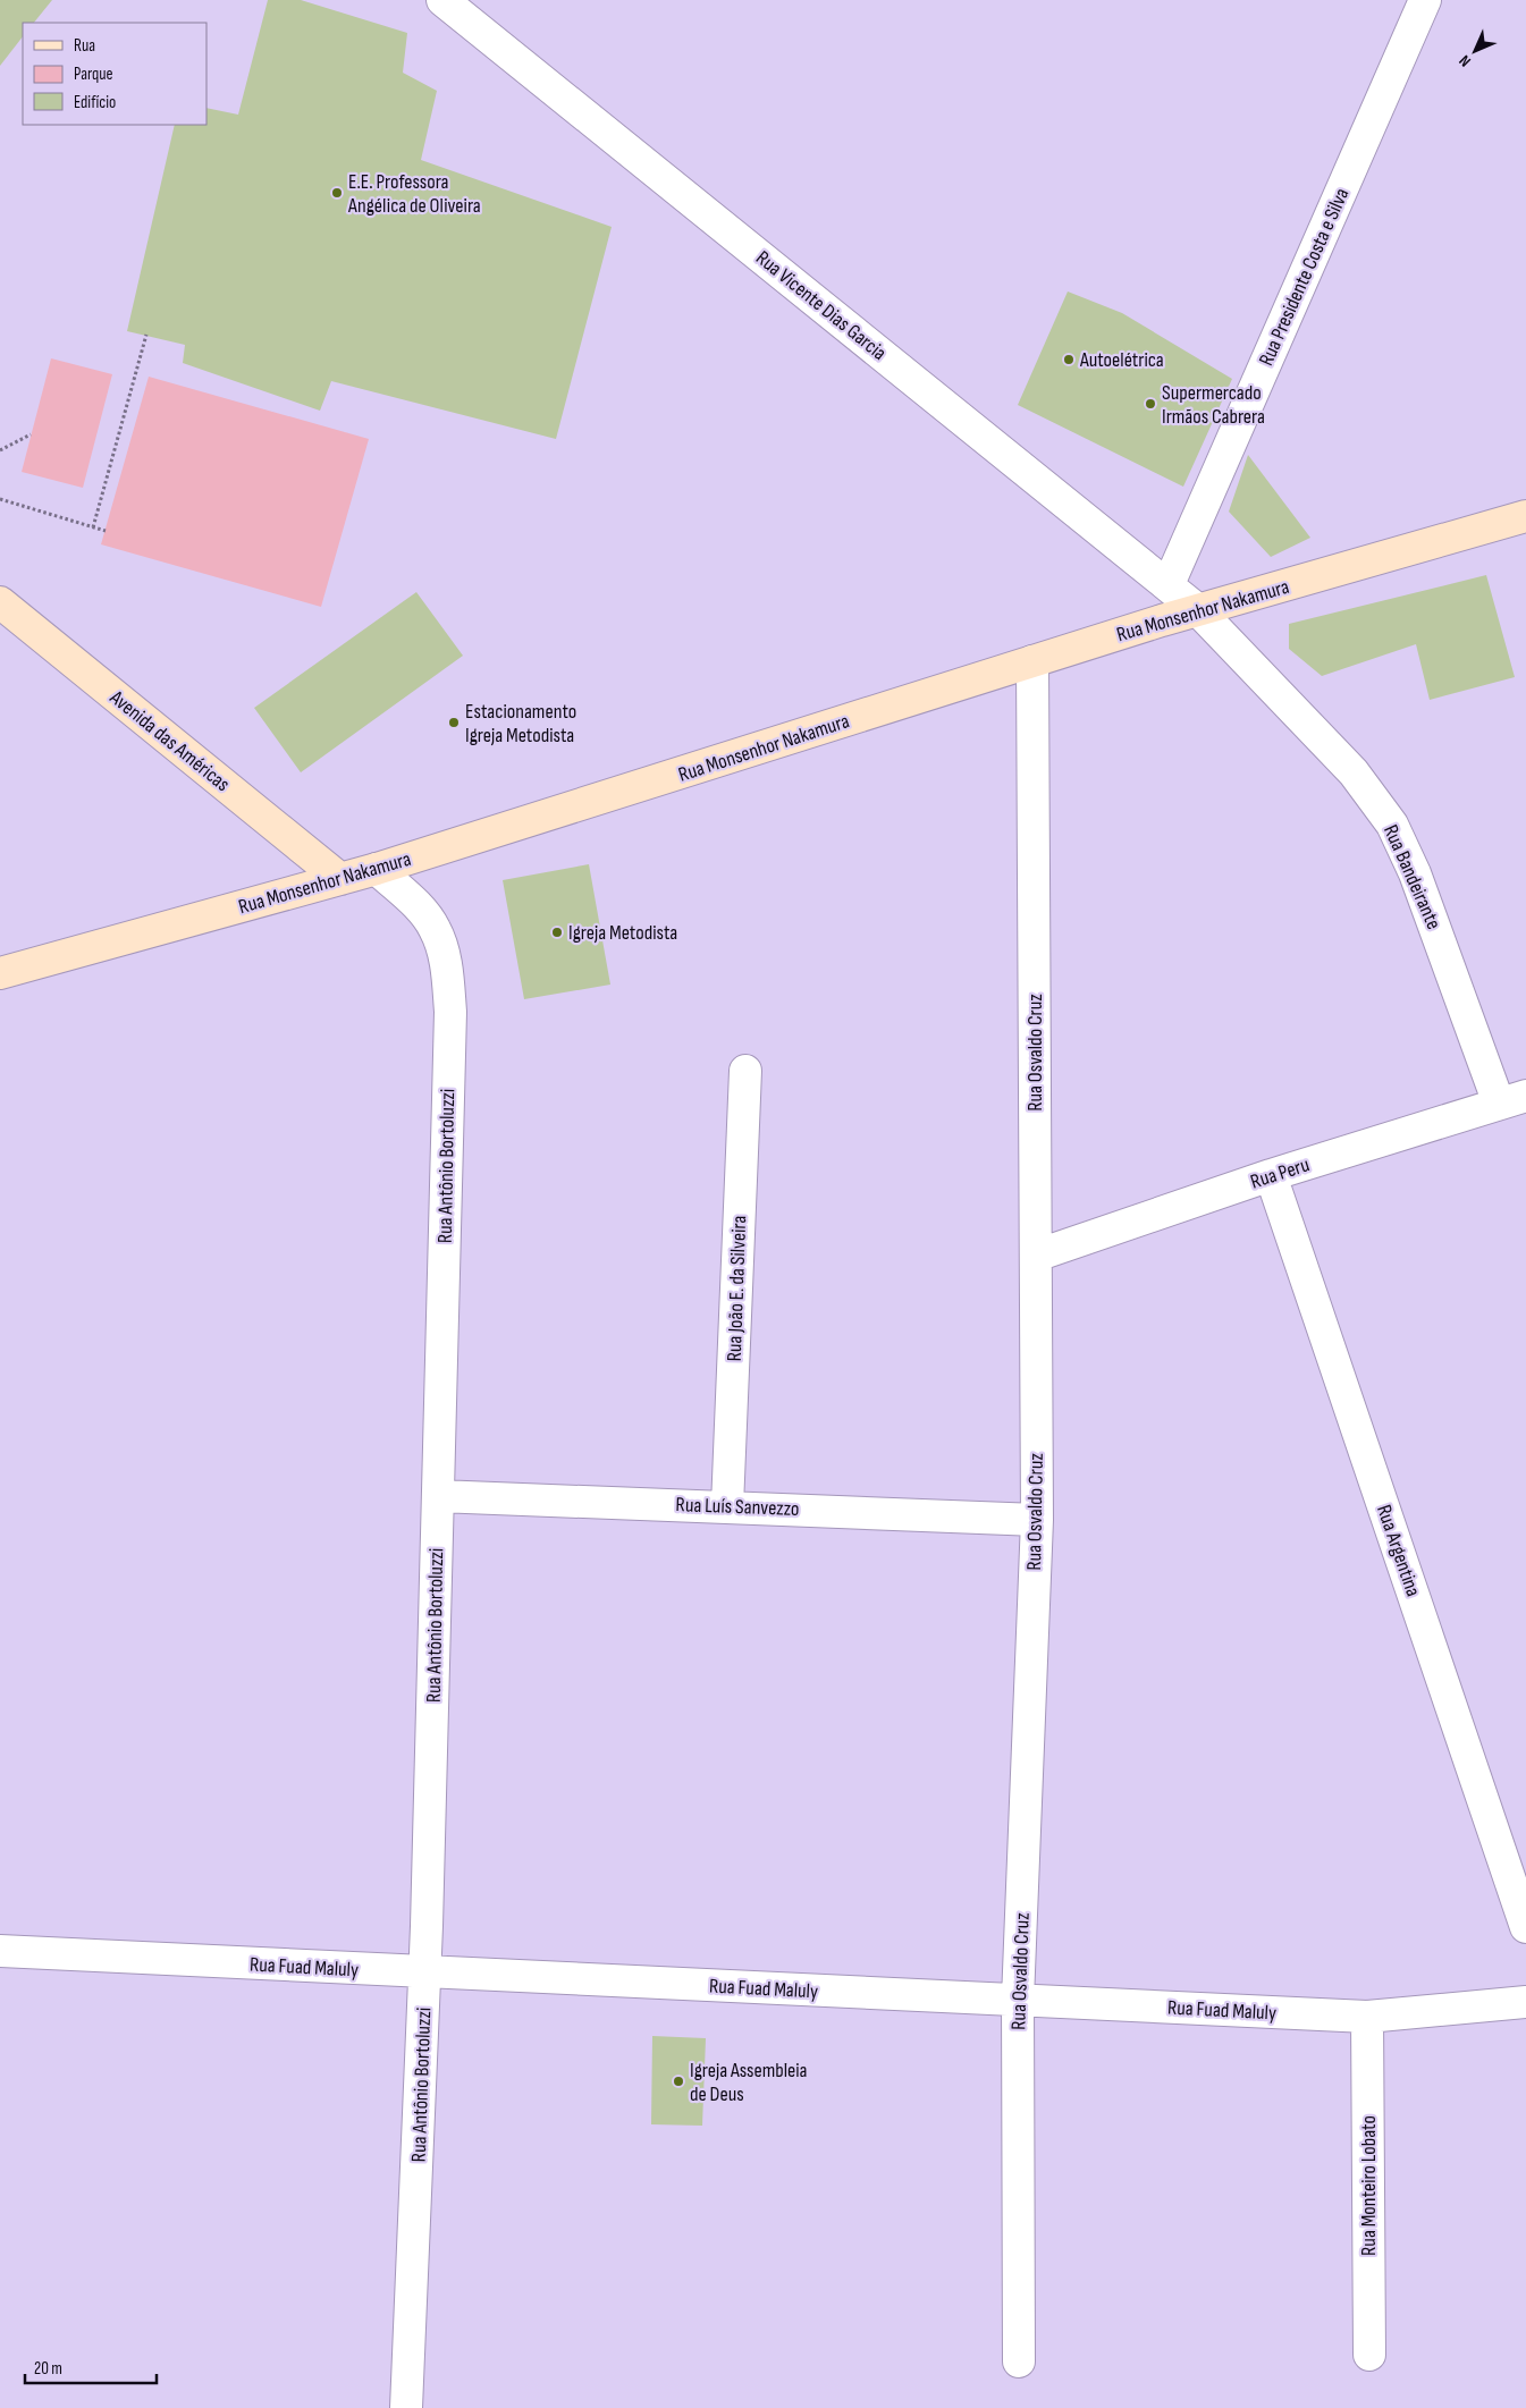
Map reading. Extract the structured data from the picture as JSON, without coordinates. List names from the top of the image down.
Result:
{
  "streets": {
    "main road": ["Rua Monsenhor Nakamura", "Avenida das Américas"],
    "street": [
      "Rua Presidente Costa e Silva",
      "Rua Vicente Dias Garcia",
      "Rua Bandeirante",
      "Rua Osvaldo Cruz",
      "Rua Antônio Bortoluzzi",
      "Rua Peru",
      "Rua João E. da Silveira",
      "Rua Luís Sanvezzo",
      "Rua Argentina",
      "Rua Fuad Maluly",
      "Rua Monteiro Lobato"
    ]
  },
  "crossings": [
    ["Rua Presidente Costa e Silva", "Rua Vicente Dias Garcia"],
    ["Rua Vicente Dias Garcia", "Rua Monsenhor Nakamura"],
    ["Rua Vicente Dias Garcia", "Rua Bandeirante"],
    ["Rua Monsenhor Nakamura", "Avenida das Américas"],
    ["Rua Monsenhor Nakamura", "Rua Bandeirante"],
    ["Rua Monsenhor Nakamura", "Rua Osvaldo Cruz"],
    ["Rua Monsenhor Nakamura", "Rua Antônio Bortoluzzi"],
    ["Rua Bandeirante", "Rua Peru"],
    ["Rua Osvaldo Cruz", "Rua Peru"],
    ["Rua Osvaldo Cruz", "Rua Luís Sanvezzo"],
    ["Rua Osvaldo Cruz", "Rua Fuad Maluly"],
    ["Rua Antônio Bortoluzzi", "Rua Luís Sanvezzo"],
    ["Rua Antônio Bortoluzzi", "Rua Fuad Maluly"],
    ["Rua Peru", "Rua Argentina"],
    ["Rua João E. da Silveira", "Rua Luís Sanvezzo"],
    ["Rua Fuad Maluly", "Rua Monteiro Lobato"]
  ],
  "places": [
    "E.E. Professora Angélica de Oliveira",
    "Autoelétrica",
    "Supermercado Irmãos Cabrera",
    "Estacionamento Igreja Metodista",
    "Igreja Metodista",
    "Igreja Assembleia de Deus"
  ],
  "legend": ["Rua", "Parque", "Edifício"],
  "scale_bar": "20 m",
  "north": "bottom left"
}
